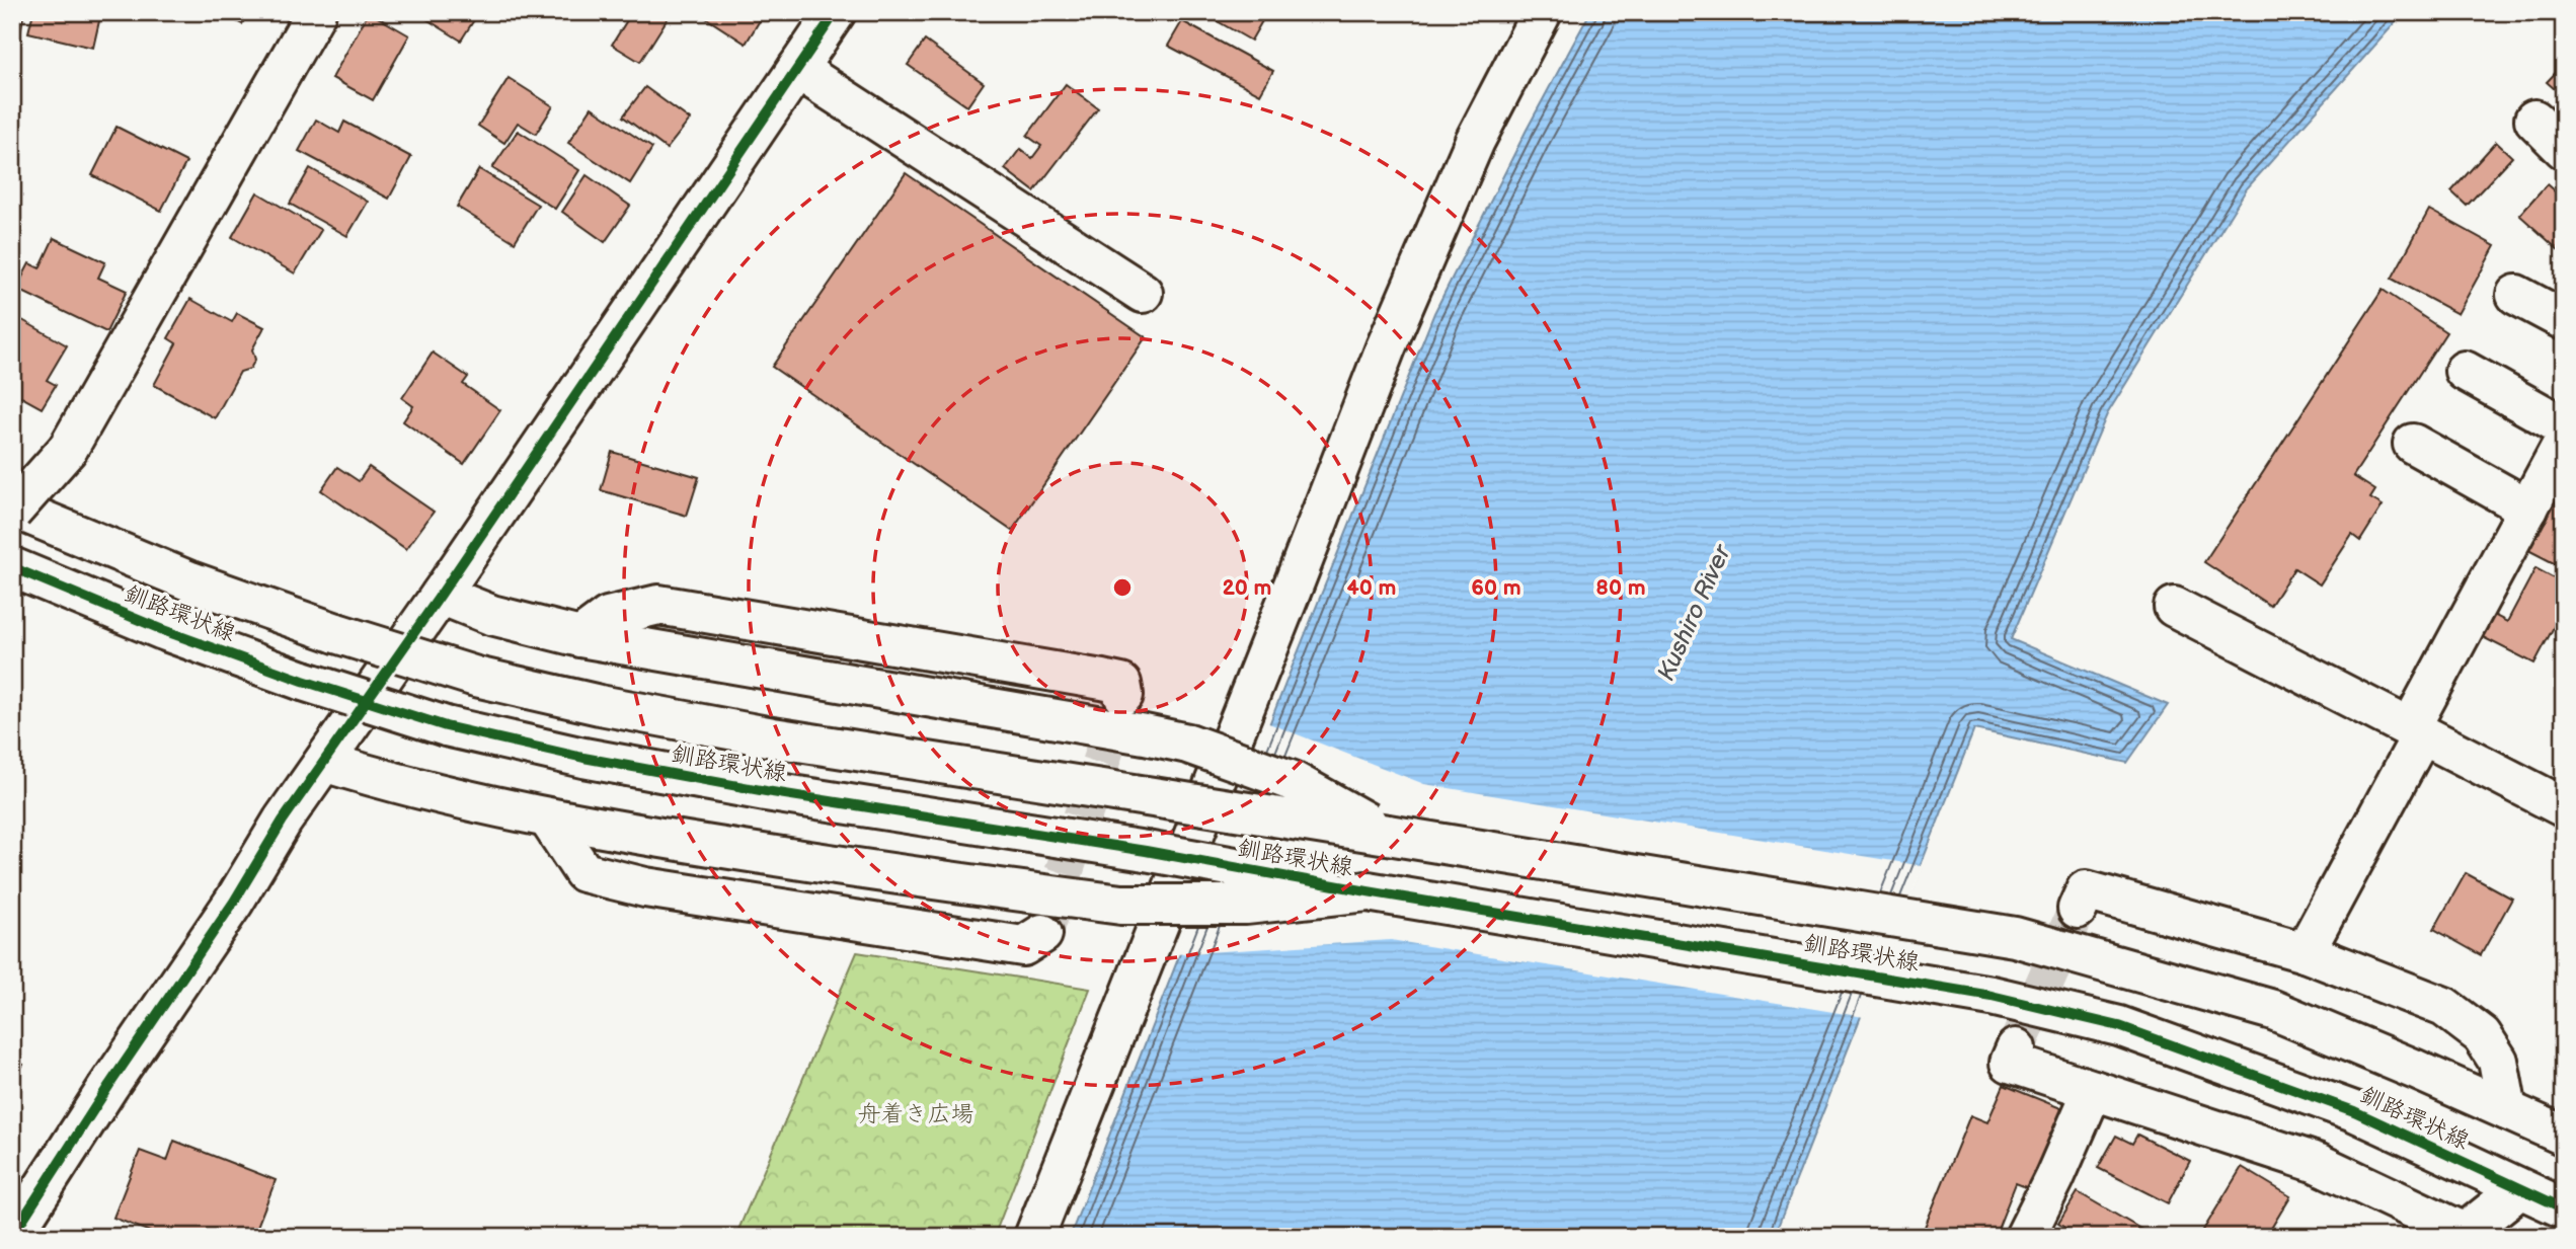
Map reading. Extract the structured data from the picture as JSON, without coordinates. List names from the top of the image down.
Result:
{
  "streets": {
    "street": ["釧路環状線"]
  },
  "water": ["Kushiro River"],
  "parks": ["舟着き広場"],
  "rings": [
    "20 m",
    "40 m",
    "60 m",
    "80 m"
  ]
}
